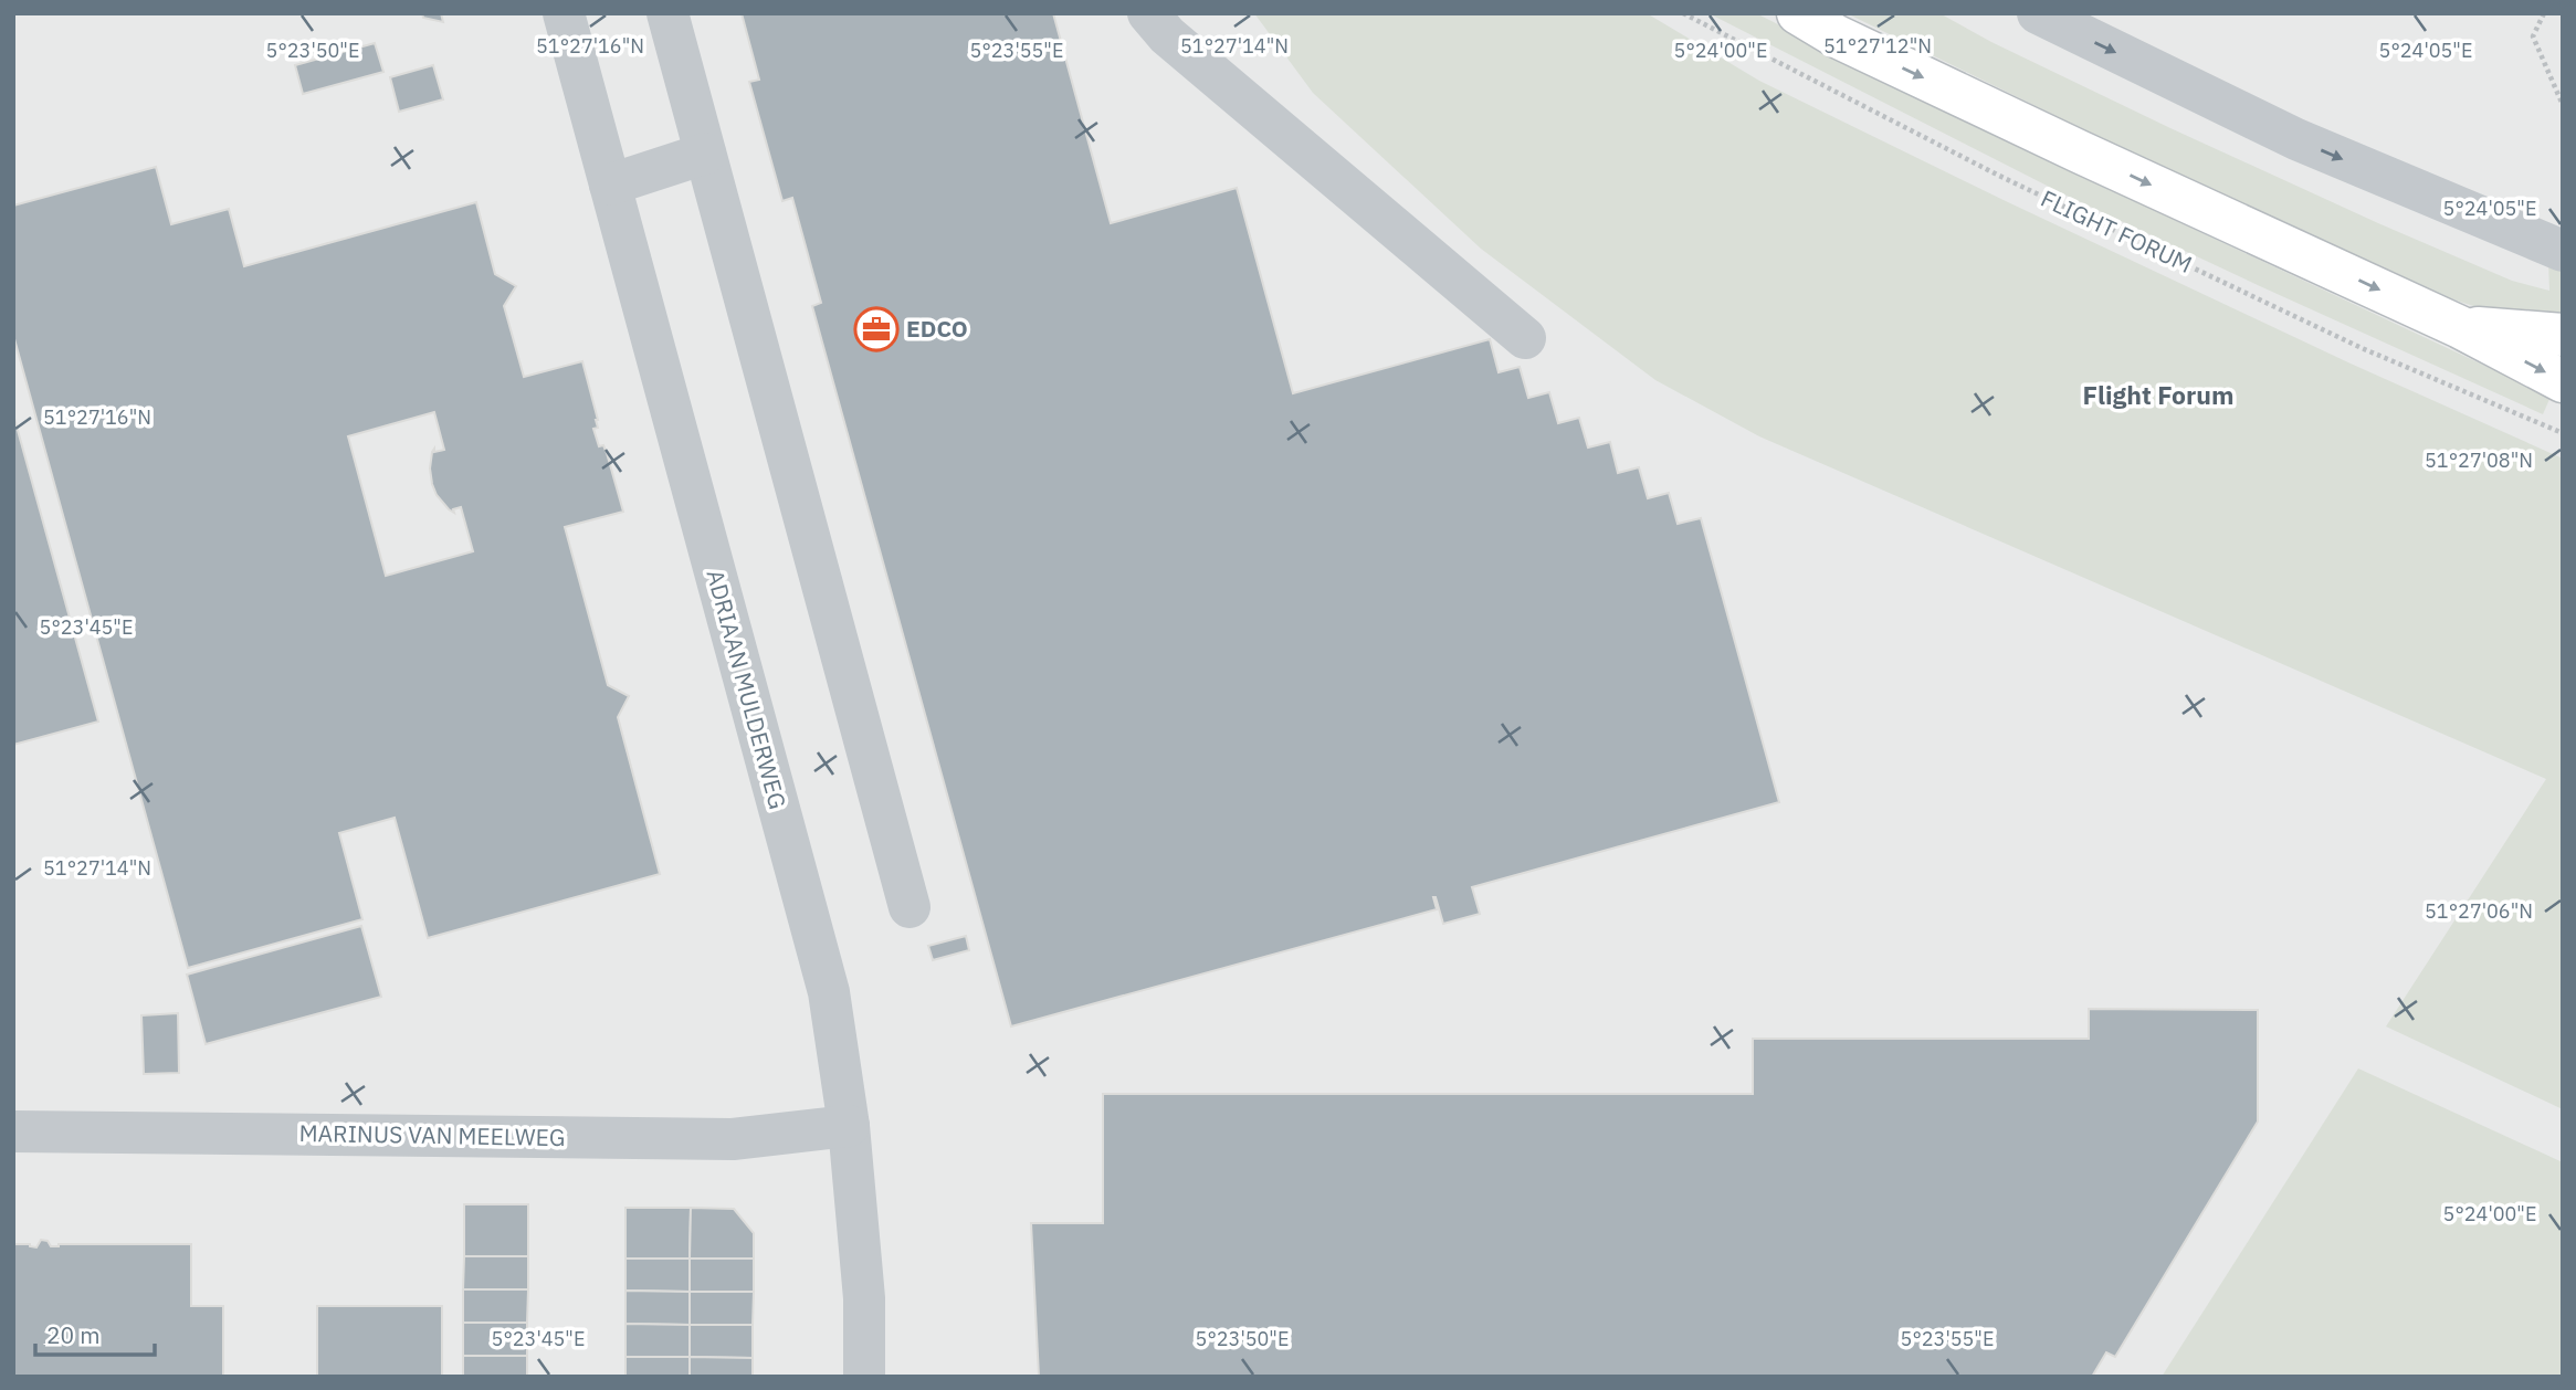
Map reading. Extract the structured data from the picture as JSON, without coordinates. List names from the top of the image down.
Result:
{
  "streets": {
    "street": ["ADRIAAN MULDERWEG", "MARINUS VAN MEELWEG"],
    "path": ["FLIGHT FORUM"]
  },
  "crossings": [
    ["ADRIAAN MULDERWEG", "MARINUS VAN MEELWEG"]
  ],
  "districts": ["Flight Forum"],
  "places": {
    "office": ["EDCO"]
  },
  "scale_bar": "20 m",
  "coordinates": [
    "51°27'16\"N",
    "51°27'14\"N",
    "51°27'12\"N",
    "5°23'50\"E",
    "5°24'00\"E",
    "5°23'55\"E",
    "5°24'05\"E",
    "51°27'08\"N",
    "5°23'45\"E",
    "51°27'06\"N"
  ]
}
